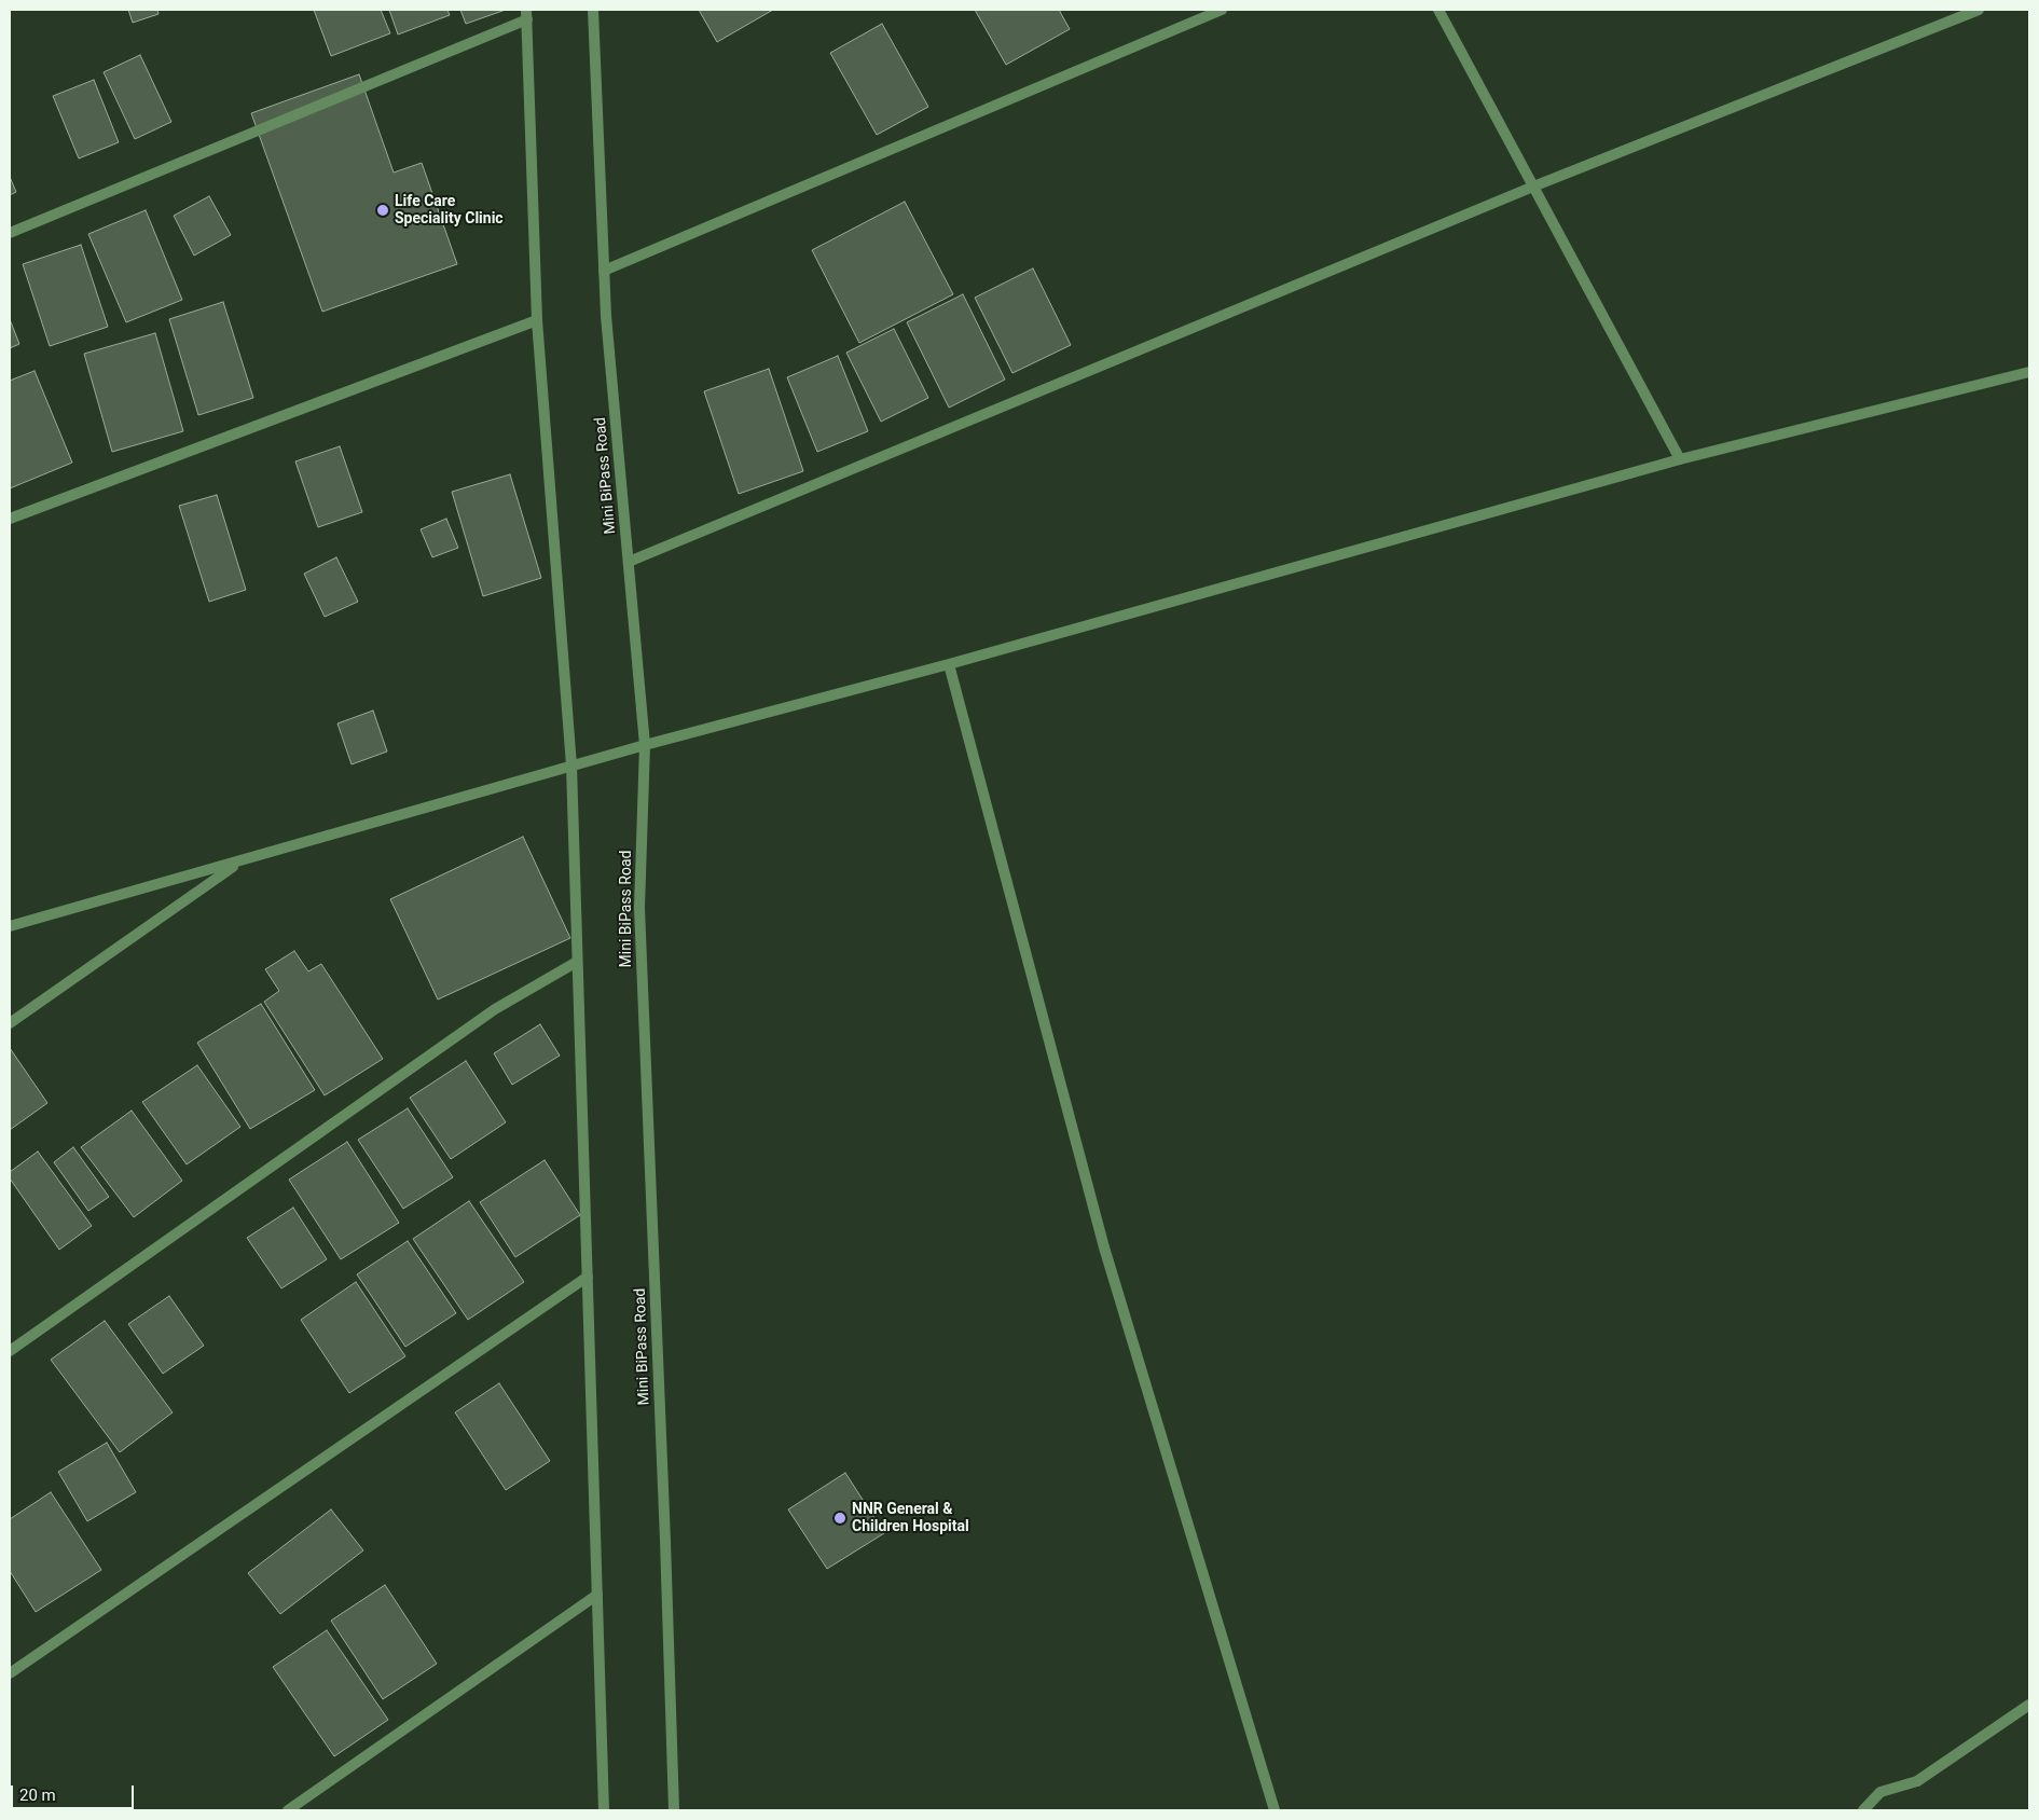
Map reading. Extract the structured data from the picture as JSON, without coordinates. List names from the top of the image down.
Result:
{
  "streets": {
    "street": ["Mini BiPass Road"]
  },
  "places": ["Life Care Speciality Clinic", "NNR General & Children Hospital"],
  "scale_bar": "20 m"
}
